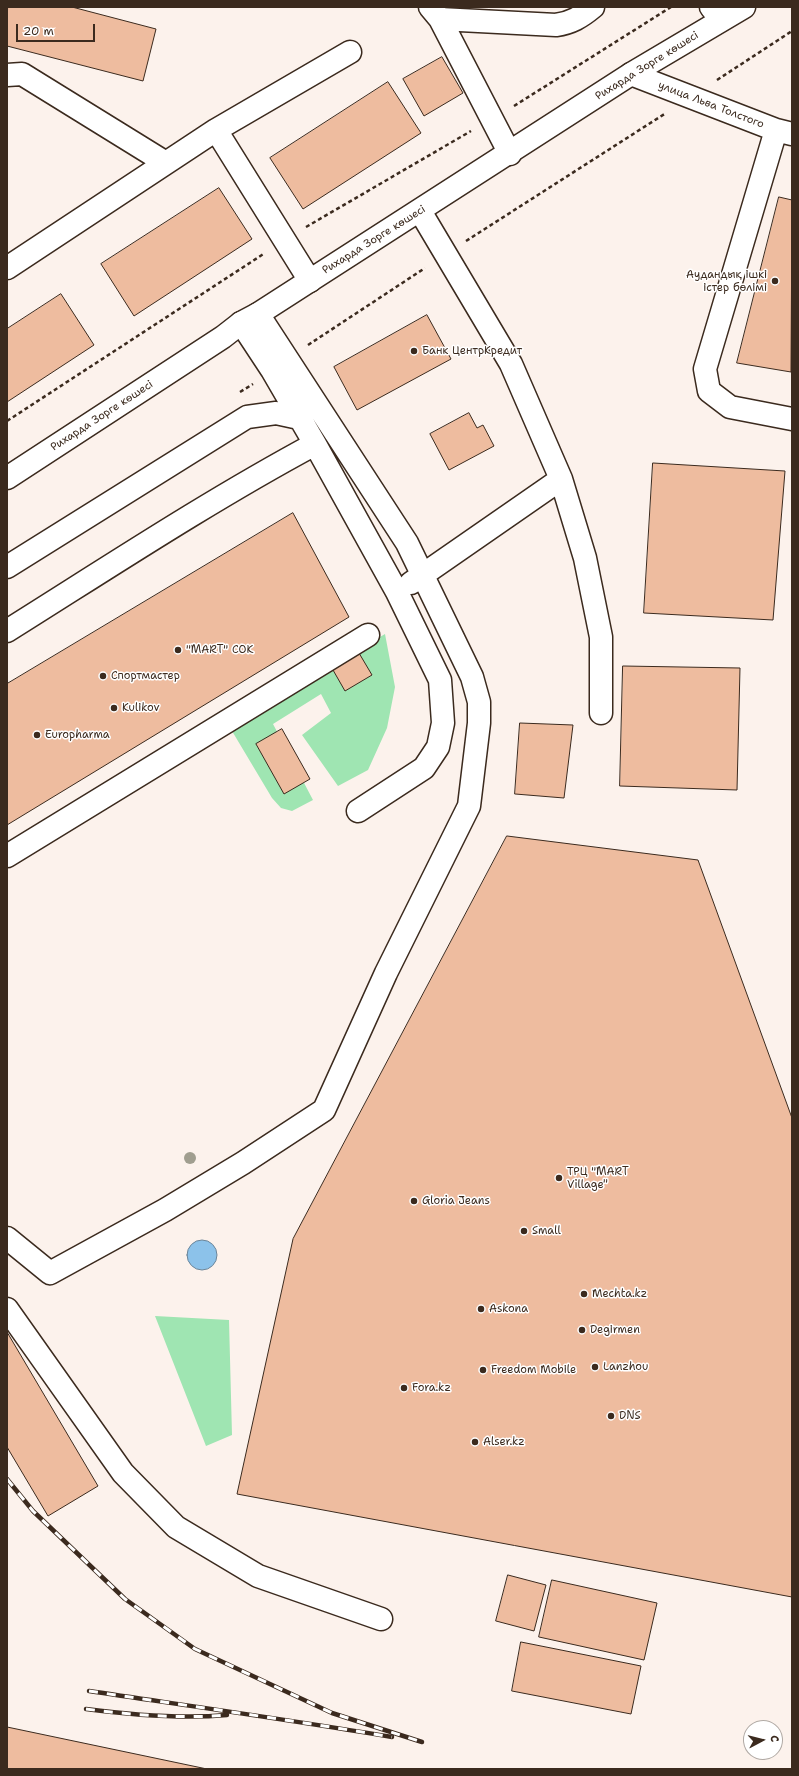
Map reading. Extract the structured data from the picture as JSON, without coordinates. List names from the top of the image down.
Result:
{
  "streets": {
    "main road": ["Рихарда Зорге көшесі", "улица Льва Толстого"]
  },
  "crossings": [
    ["Рихарда Зорге көшесі", "улица Льва Толстого"]
  ],
  "places": [
    "Аудандық ішкі істер бөлімі",
    "Банк ЦентрКредит",
    "\"MART\" СОК",
    "Спортмастер",
    "Kulikov",
    "Europharma",
    "ТРЦ \"MART Village\"",
    "Gloria Jeans",
    "Small",
    "Mechta.kz",
    "Askona",
    "Degirmen",
    "Lanzhou",
    "Freedom Mobile",
    "Fora.kz",
    "DNS",
    "Alser.kz"
  ],
  "scale_bar": "20 m",
  "north": "right"
}
